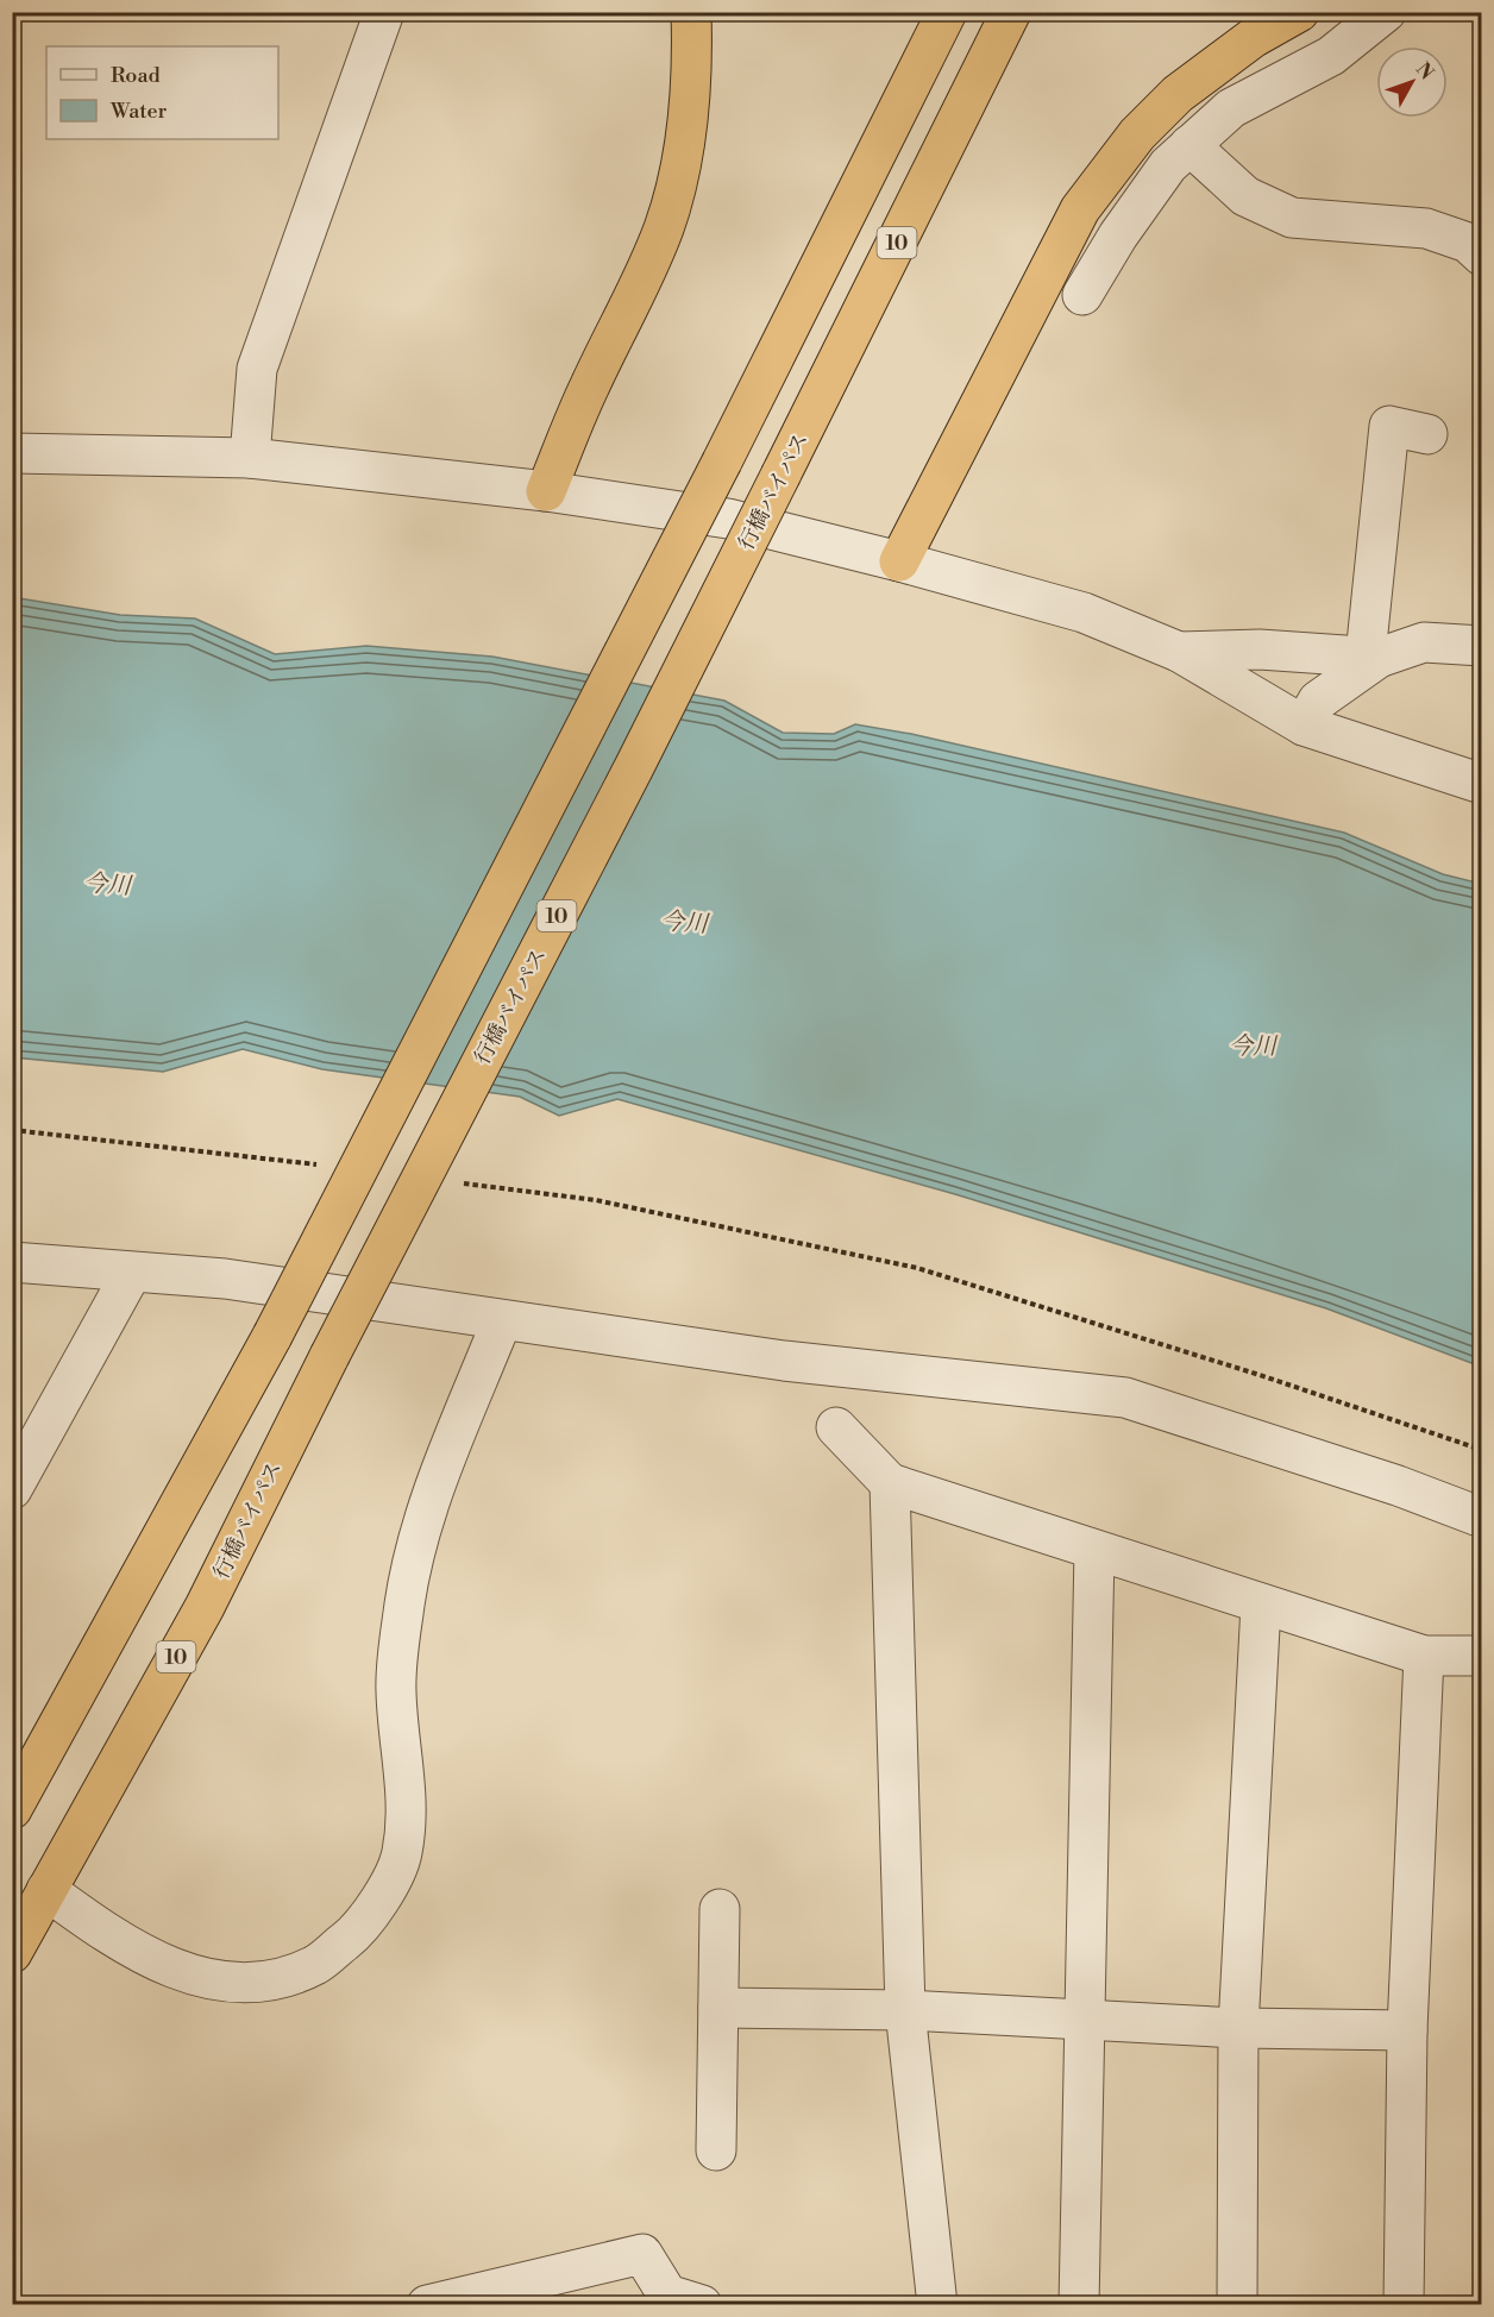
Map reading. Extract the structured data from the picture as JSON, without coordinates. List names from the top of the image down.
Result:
{
  "streets": {
    "highway": ["10", "行橋バイパス"]
  },
  "water": ["今川"],
  "legend": ["Road", "Water"],
  "north": "top right"
}
